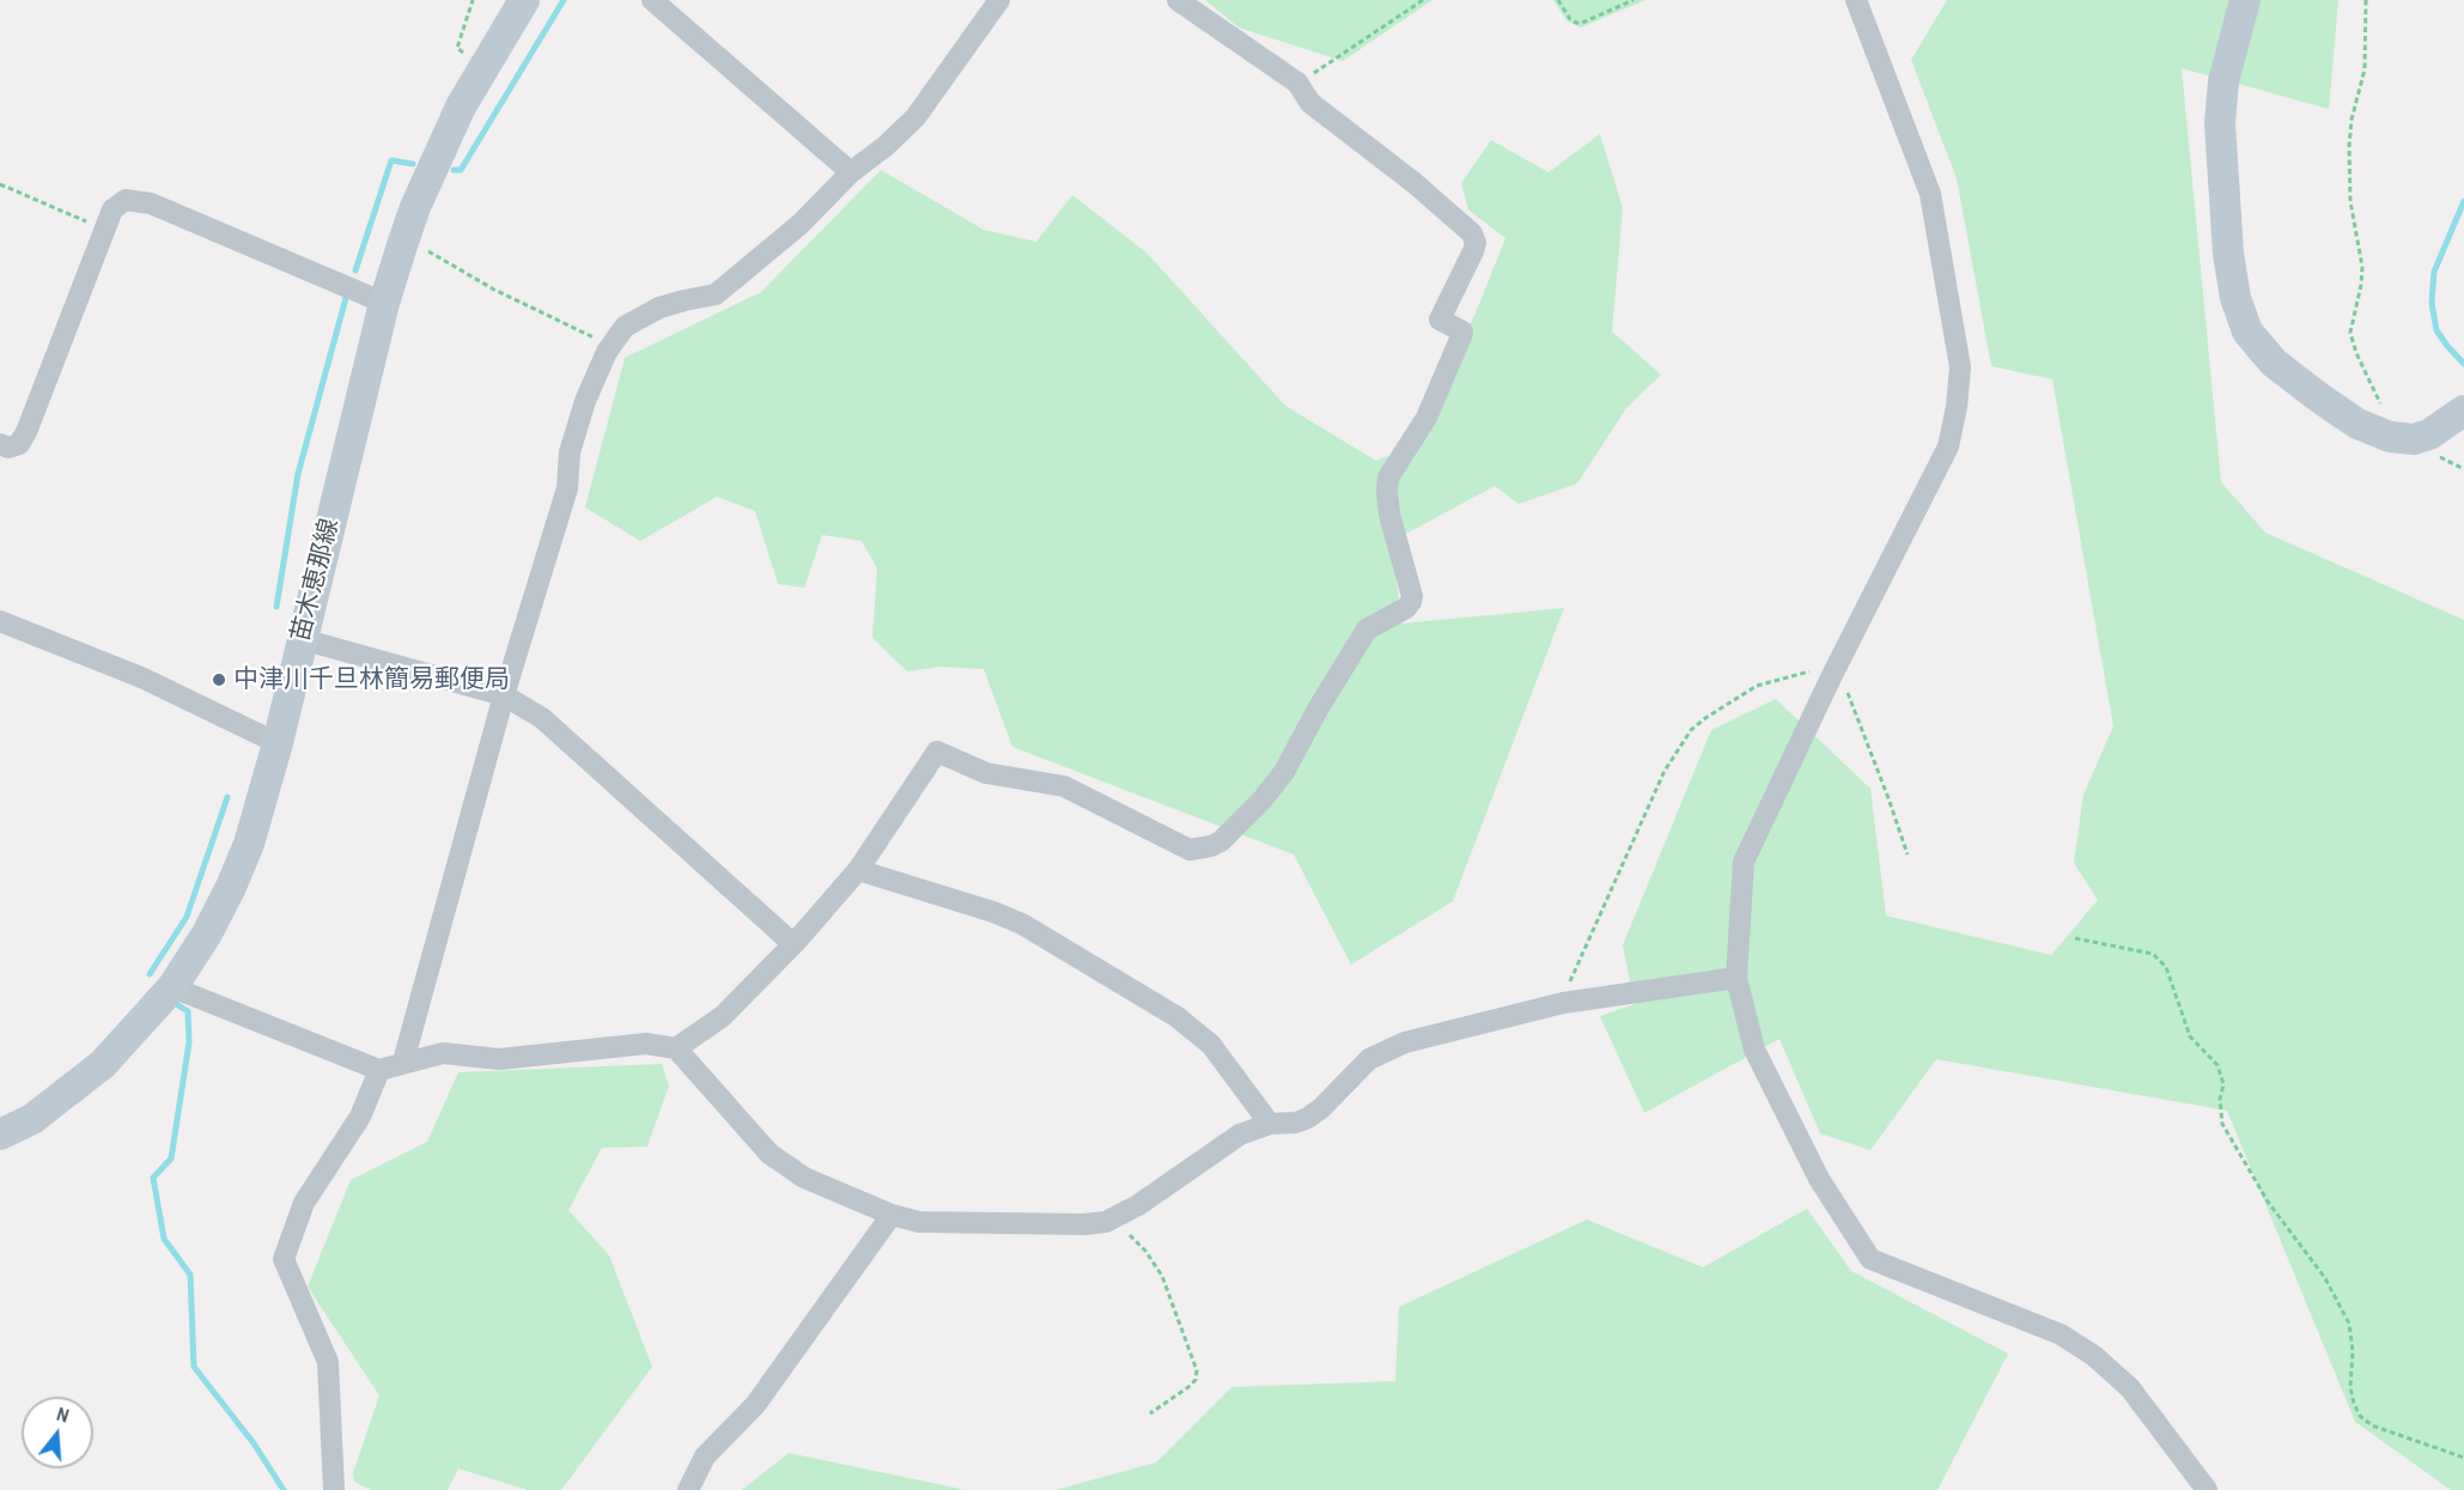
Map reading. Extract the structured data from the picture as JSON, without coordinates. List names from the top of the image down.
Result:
{
  "streets": {
    "main road": ["苗木恵那線"]
  },
  "places": ["中津川千旦林簡易郵便局"],
  "north": "top"
}
